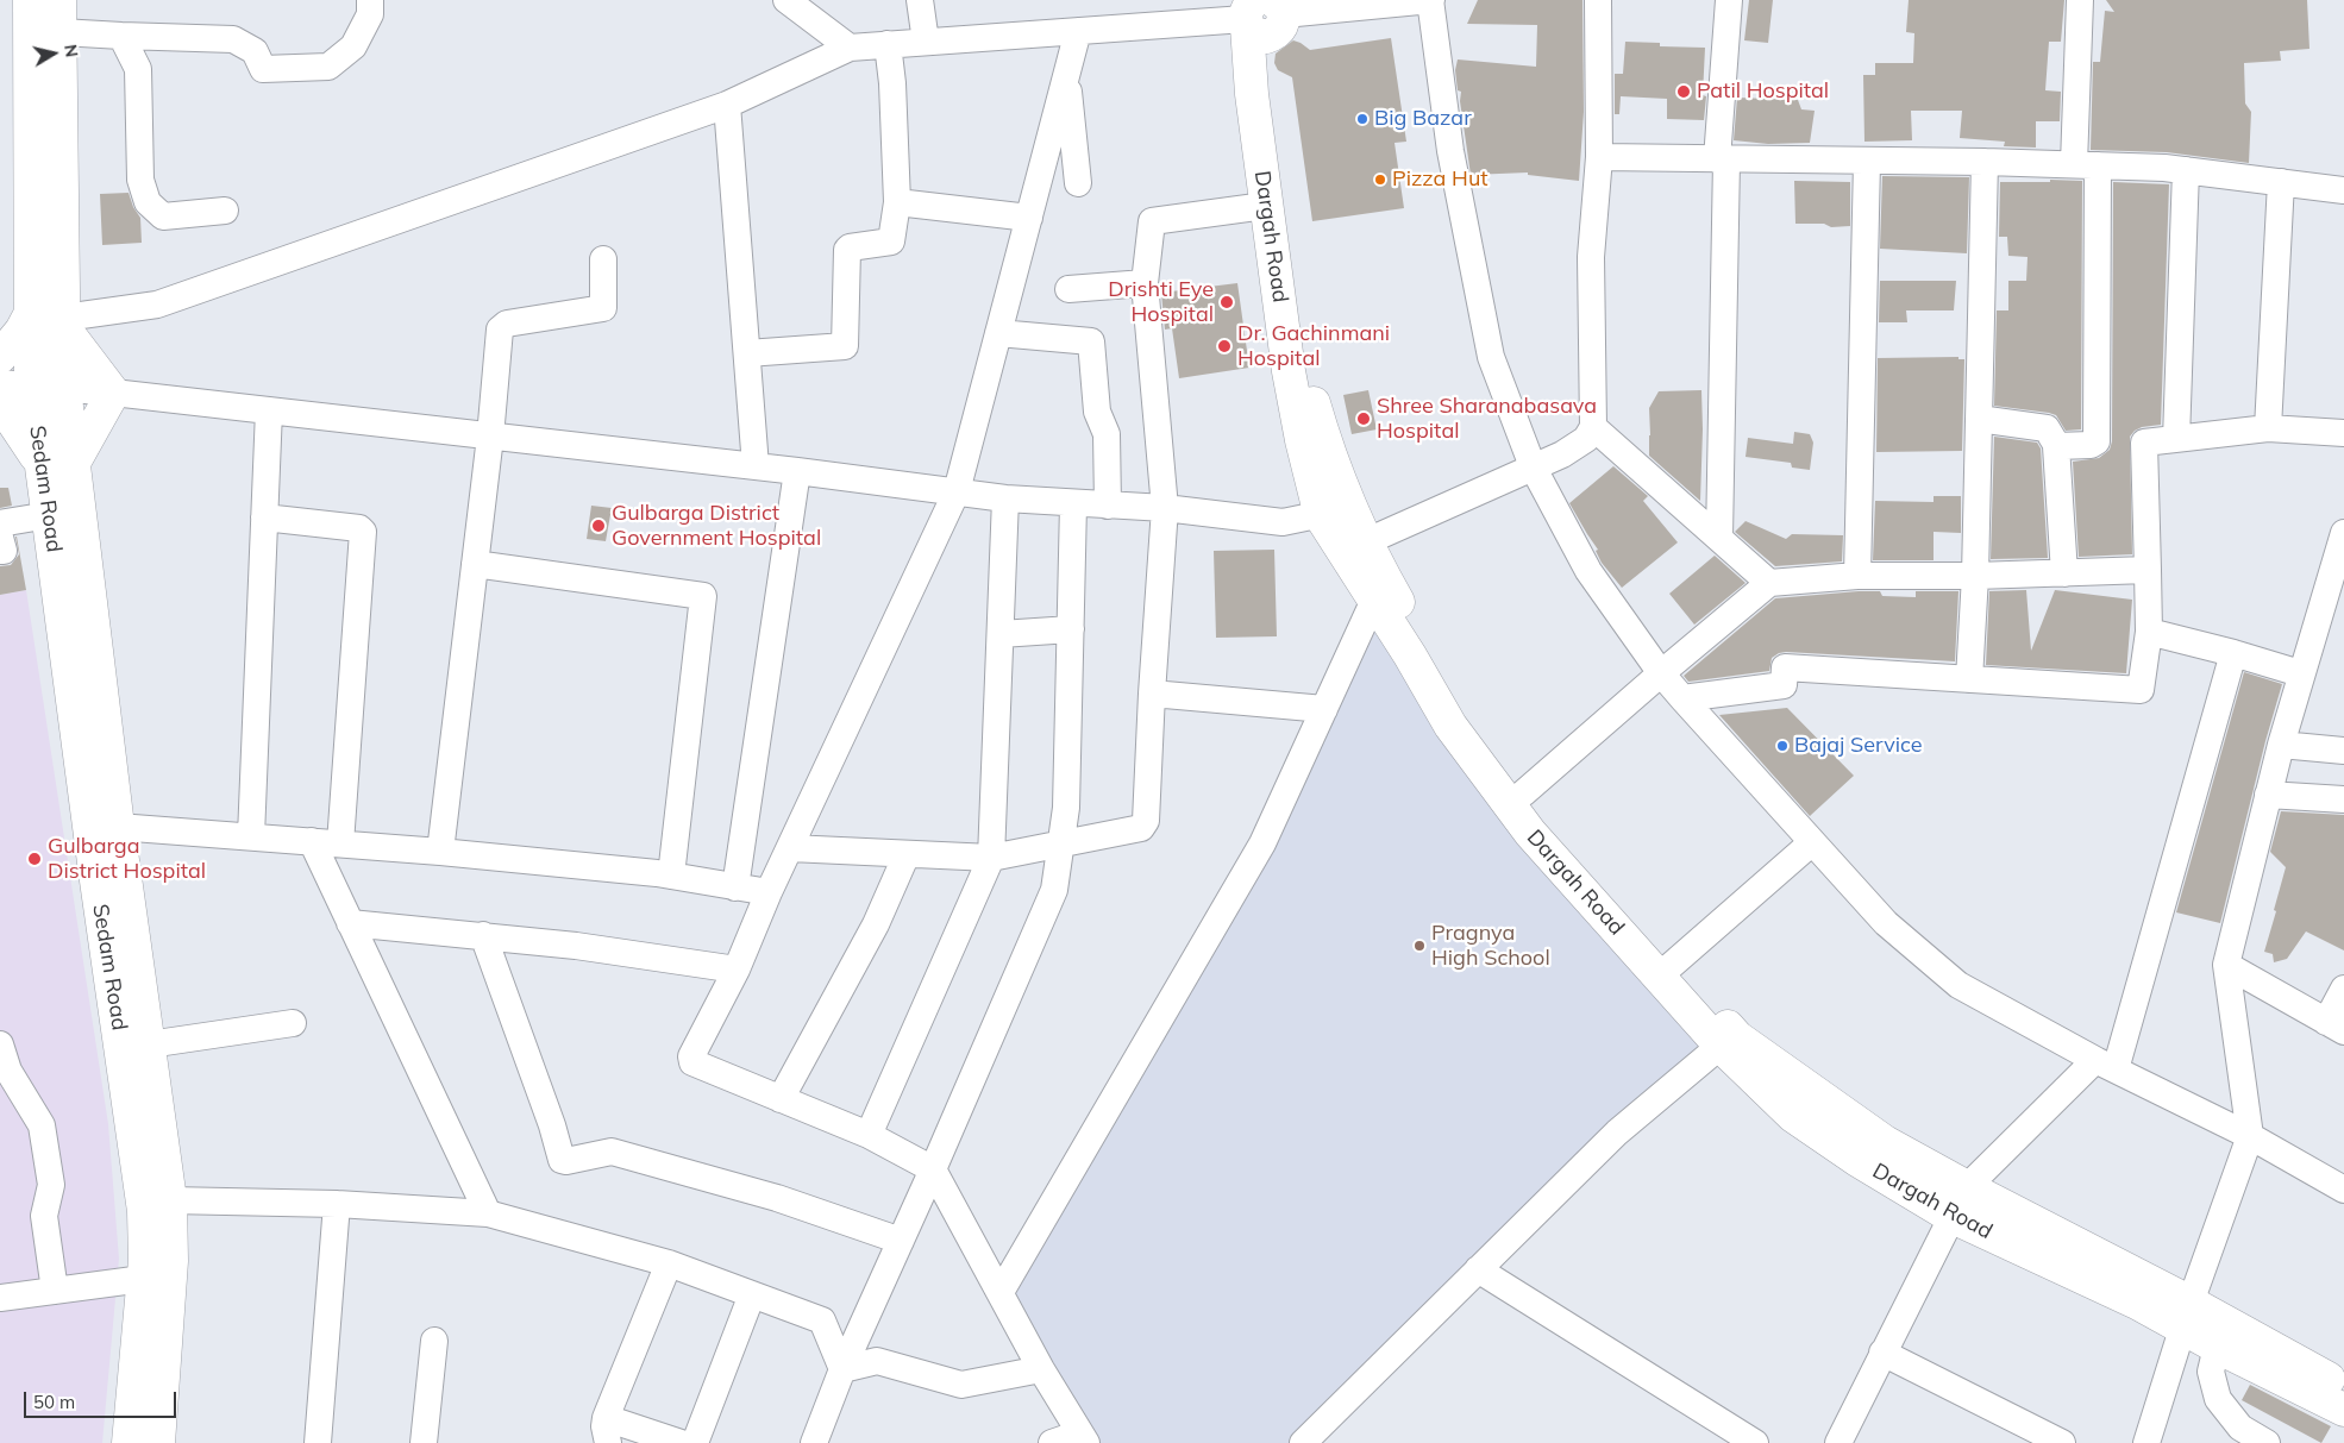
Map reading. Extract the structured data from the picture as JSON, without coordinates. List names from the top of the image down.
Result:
{
  "streets": {
    "main road": ["Dargah Road", "Sedam Road"]
  },
  "places": [
    "Patil Hospital",
    "Big Bazar",
    "Pizza Hut",
    "Drishti Eye Hospital",
    "Dr. Gachinmani Hospital",
    "Shree Sharanabasava Hospital",
    "Gulbarga District Government Hospital",
    "Bajaj Service",
    "Gulbarga District Hospital",
    "Pragnya High School"
  ],
  "scale_bar": "50 m",
  "north": "right"
}
